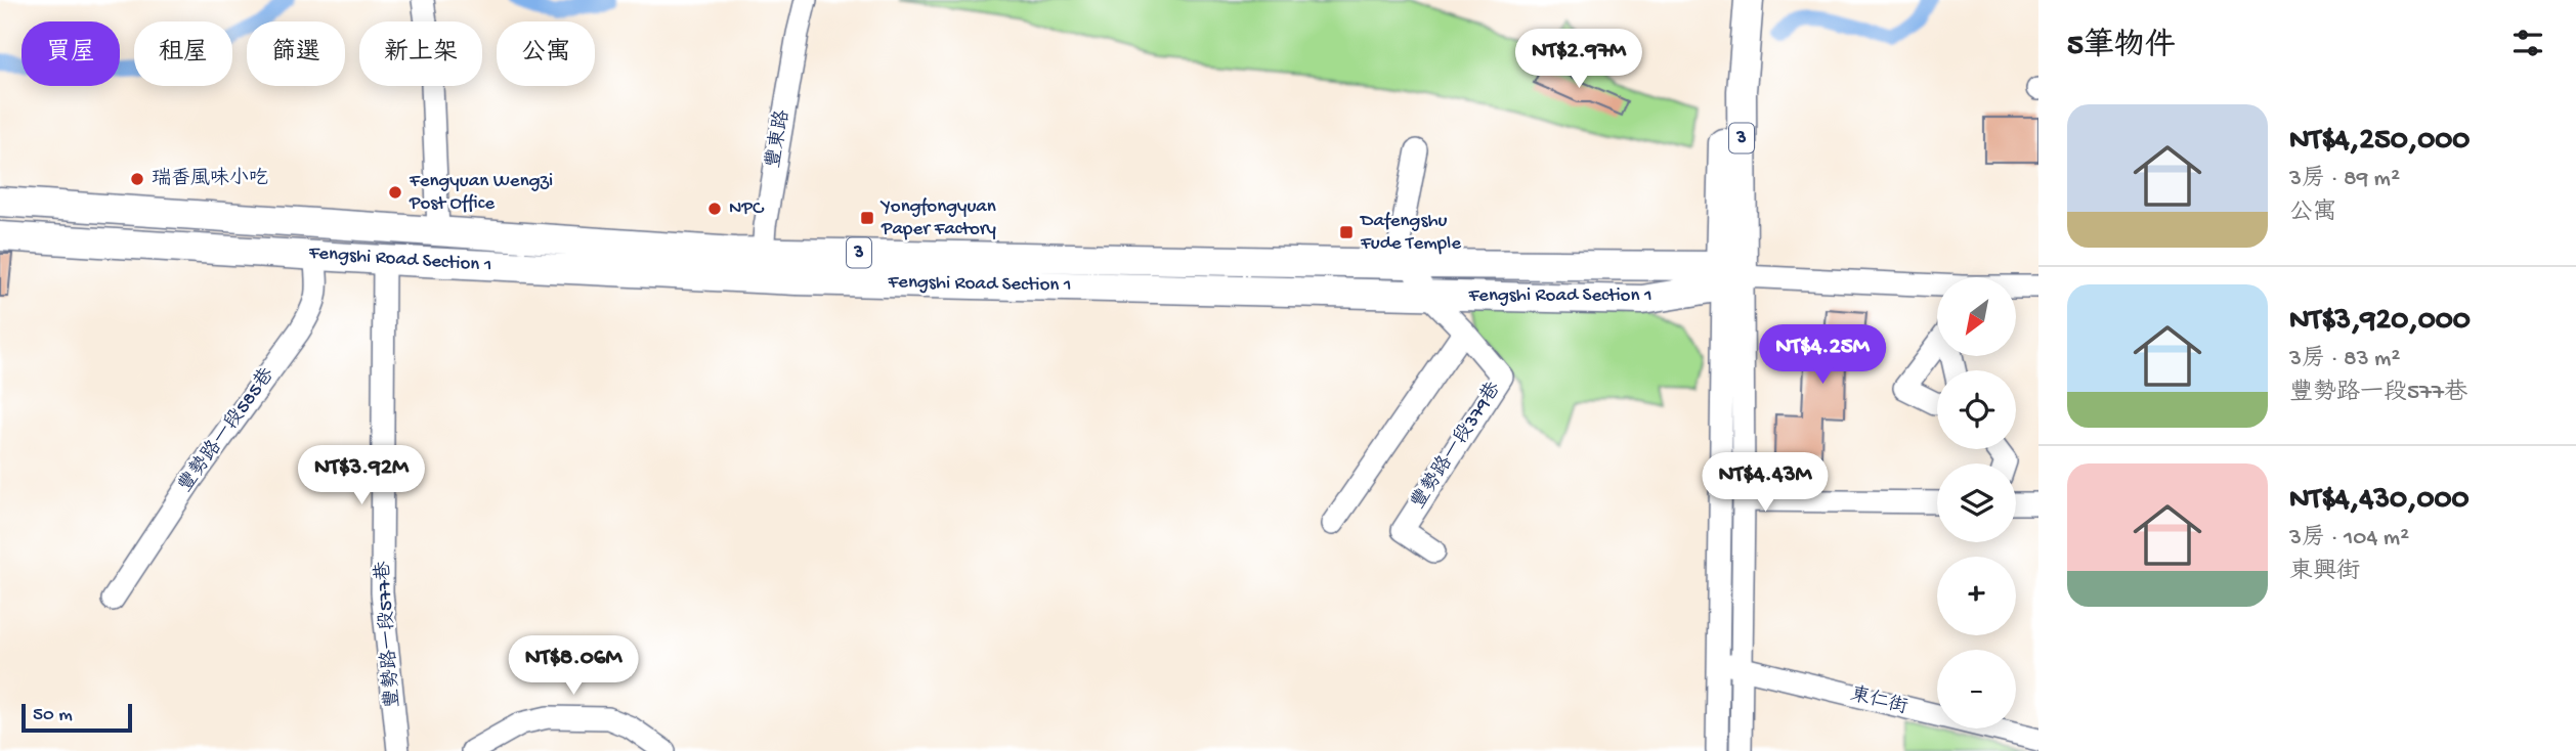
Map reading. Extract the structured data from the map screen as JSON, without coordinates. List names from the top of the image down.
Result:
{
  "streets": {
    "main road": ["3", "Fengshi Road Section 1"],
    "street": [
      "豐東路",
      "豐勢路一段585巷",
      "豐勢路一段379巷",
      "豐勢路一段577巷",
      "東仁街"
    ]
  },
  "crossings": [
    ["3", "Fengshi Road Section 1"],
    ["豐東路", "Fengshi Road Section 1"],
    ["Fengshi Road Section 1", "豐勢路一段585巷"],
    ["Fengshi Road Section 1", "豐勢路一段379巷"],
    ["Fengshi Road Section 1", "豐勢路一段577巷"]
  ],
  "places": {
    "other": ["瑞香風味小吃", "Fengyuan Wengzi Post Office", "NPC"],
    "transit": ["Yongfongyuan Paper Factory", "Dafengshu Fude Temple"]
  },
  "scale_bar": "50 m",
  "north": "bottom left",
  "page": {
    "heading": "5筆物件",
    "chip": [
      "買屋",
      "租屋",
      "篩選",
      "新上架",
      "公寓"
    ],
    "price": [
      "NT$2.97M",
      "NT$4.25M",
      "NT$3.92M",
      "NT$4.43M",
      "NT$8.06M"
    ],
    "list": [
      {
        "name": "NT$4,250,000",
        "note": "3房 · 89 m² · 公寓"
      },
      {
        "name": "NT$3,920,000",
        "note": "3房 · 83 m² · 豐勢路一段577巷"
      },
      {
        "name": "NT$4,430,000",
        "note": "3房 · 104 m² · 東興街"
      }
    ],
    "map_buttons": ["+", "−"],
    "scale": "50 m"
  }
}
